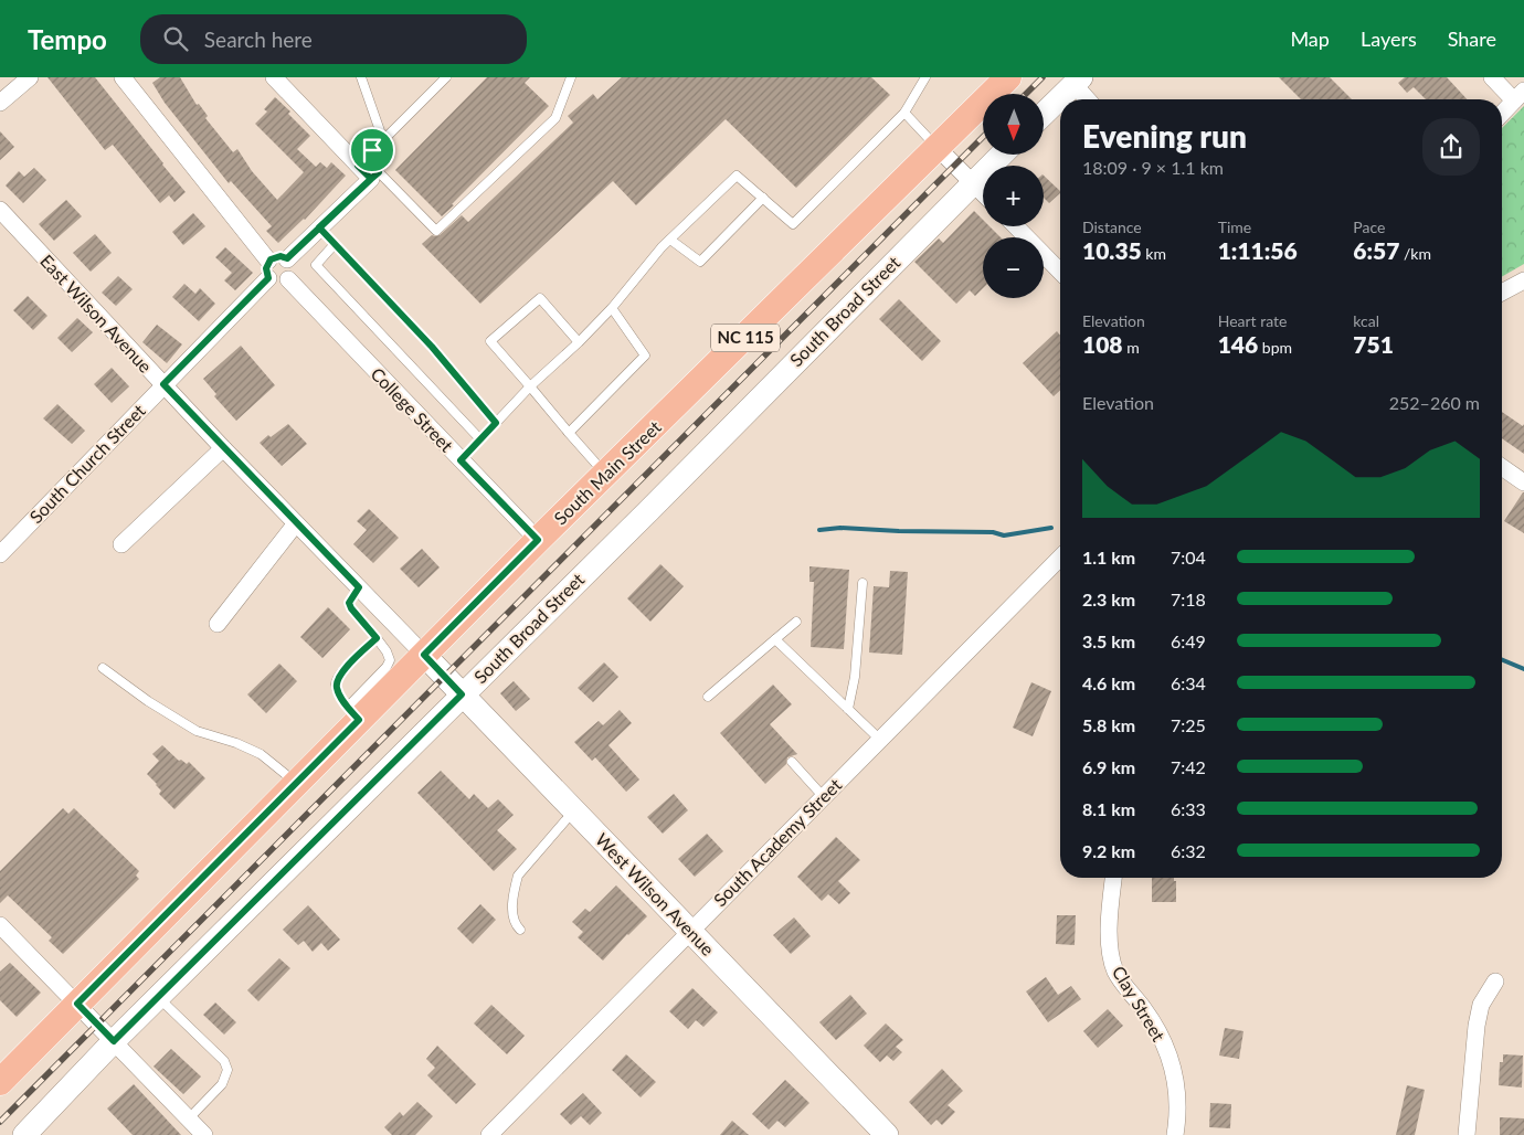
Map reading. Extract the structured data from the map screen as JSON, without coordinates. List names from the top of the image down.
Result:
{
  "streets": {
    "main road": ["NC 115", "South Main Street"],
    "street": [
      "South Broad Street",
      "East Wilson Avenue",
      "College Street",
      "South Church Street",
      "South Academy Street",
      "West Wilson Avenue",
      "Clay Street"
    ]
  },
  "crossings": [
    ["South Broad Street", "West Wilson Avenue"],
    ["East Wilson Avenue", "South Church Street"],
    ["East Wilson Avenue", "South Main Street"],
    ["East Wilson Avenue", "West Wilson Avenue"],
    ["College Street", "South Church Street"],
    ["College Street", "South Main Street"],
    ["South Main Street", "West Wilson Avenue"],
    ["South Academy Street", "West Wilson Avenue"]
  ],
  "north": "bottom",
  "page": {
    "header": "Tempo",
    "search": "Search here",
    "nav": ["Map", "Layers", "Share"],
    "map_buttons": ["+", "−"],
    "heading": ["Evening run", "18:09 · 9 × 1.1 km"],
    "stats": [
      ["Distance", "10.35 km"],
      ["Time", "1:11:56"],
      ["Pace", "6:57 /km"],
      ["Elevation", "108 m"],
      ["Heart rate", "146 bpm"],
      ["kcal", "751"]
    ],
    "chart": ["Elevation", "252–260 m"],
    "list": [
      {
        "name": "1.1 km",
        "note": "7:04"
      },
      {
        "name": "2.3 km",
        "note": "7:18"
      },
      {
        "name": "3.5 km",
        "note": "6:49"
      },
      {
        "name": "4.6 km",
        "note": "6:34"
      },
      {
        "name": "5.8 km",
        "note": "7:25"
      },
      {
        "name": "6.9 km",
        "note": "7:42"
      },
      {
        "name": "8.1 km",
        "note": "6:33"
      },
      {
        "name": "9.2 km",
        "note": "6:32"
      }
    ]
  }
}
